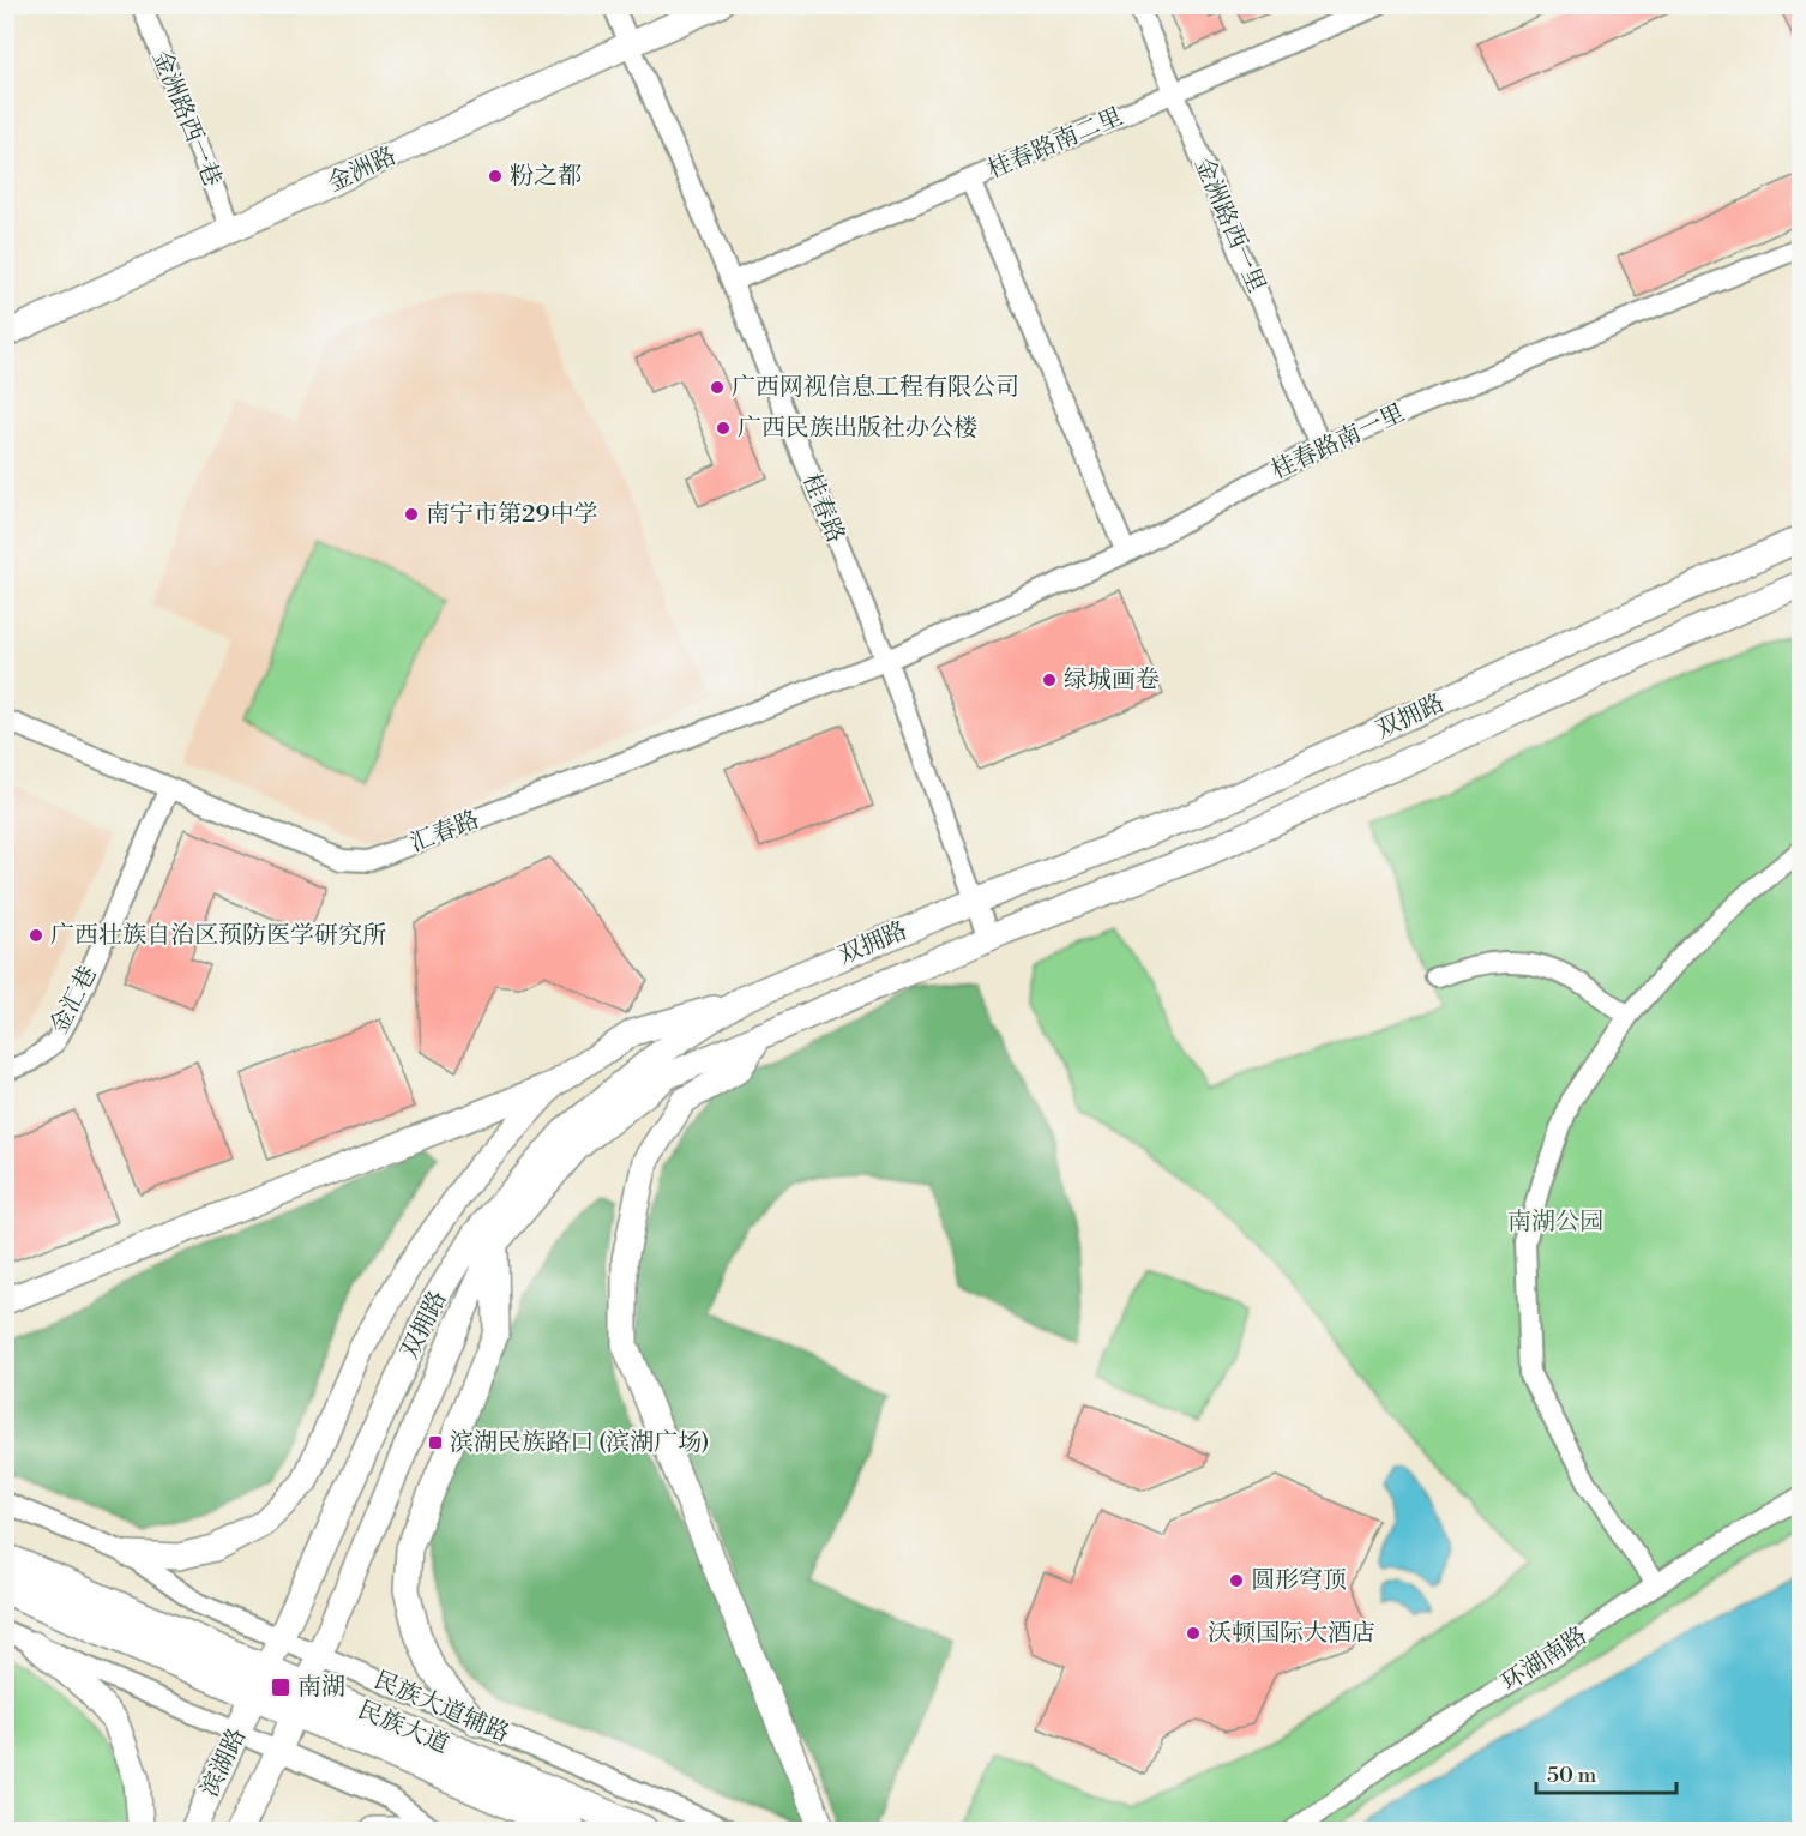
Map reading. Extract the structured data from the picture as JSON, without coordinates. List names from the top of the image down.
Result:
{
  "streets": {
    "highway": ["民族大道"],
    "main road": ["金洲路", "双拥路", "滨湖路"],
    "street": [
      "金洲路西一巷",
      "桂春路南二里",
      "金洲路西一里",
      "桂春路南一里",
      "桂春路",
      "汇春路",
      "金汇巷",
      "环湖南路",
      "民族大道辅路"
    ]
  },
  "crossings": [
    ["金洲路西一巷", "金洲路"],
    ["桂春路南二里", "金洲路西一里"],
    ["桂春路南二里", "桂春路"],
    ["金洲路", "桂春路"],
    ["金洲路西一里", "桂春路南一里"],
    ["桂春路南一里", "桂春路"],
    ["桂春路南一里", "汇春路"],
    ["桂春路", "双拥路"],
    ["桂春路", "汇春路"],
    ["双拥路", "民族大道辅路"],
    ["双拥路", "民族大道"],
    ["双拥路", "滨湖路"],
    ["汇春路", "金汇巷"],
    ["民族大道", "滨湖路"]
  ],
  "parks": ["南湖公园"],
  "places": {
    "other": [
      "粉之都",
      "广西网视信息工程有限公司",
      "广西民族出版社办公楼",
      "南宁市第29中学",
      "绿城画卷",
      "广西壮族自治区预防医学研究所",
      "圆形穹顶",
      "沃顿国际大酒店"
    ],
    "transit": ["滨湖民族路口 (滨湖广场)", "南湖"]
  },
  "scale_bar": "50 m"
}
